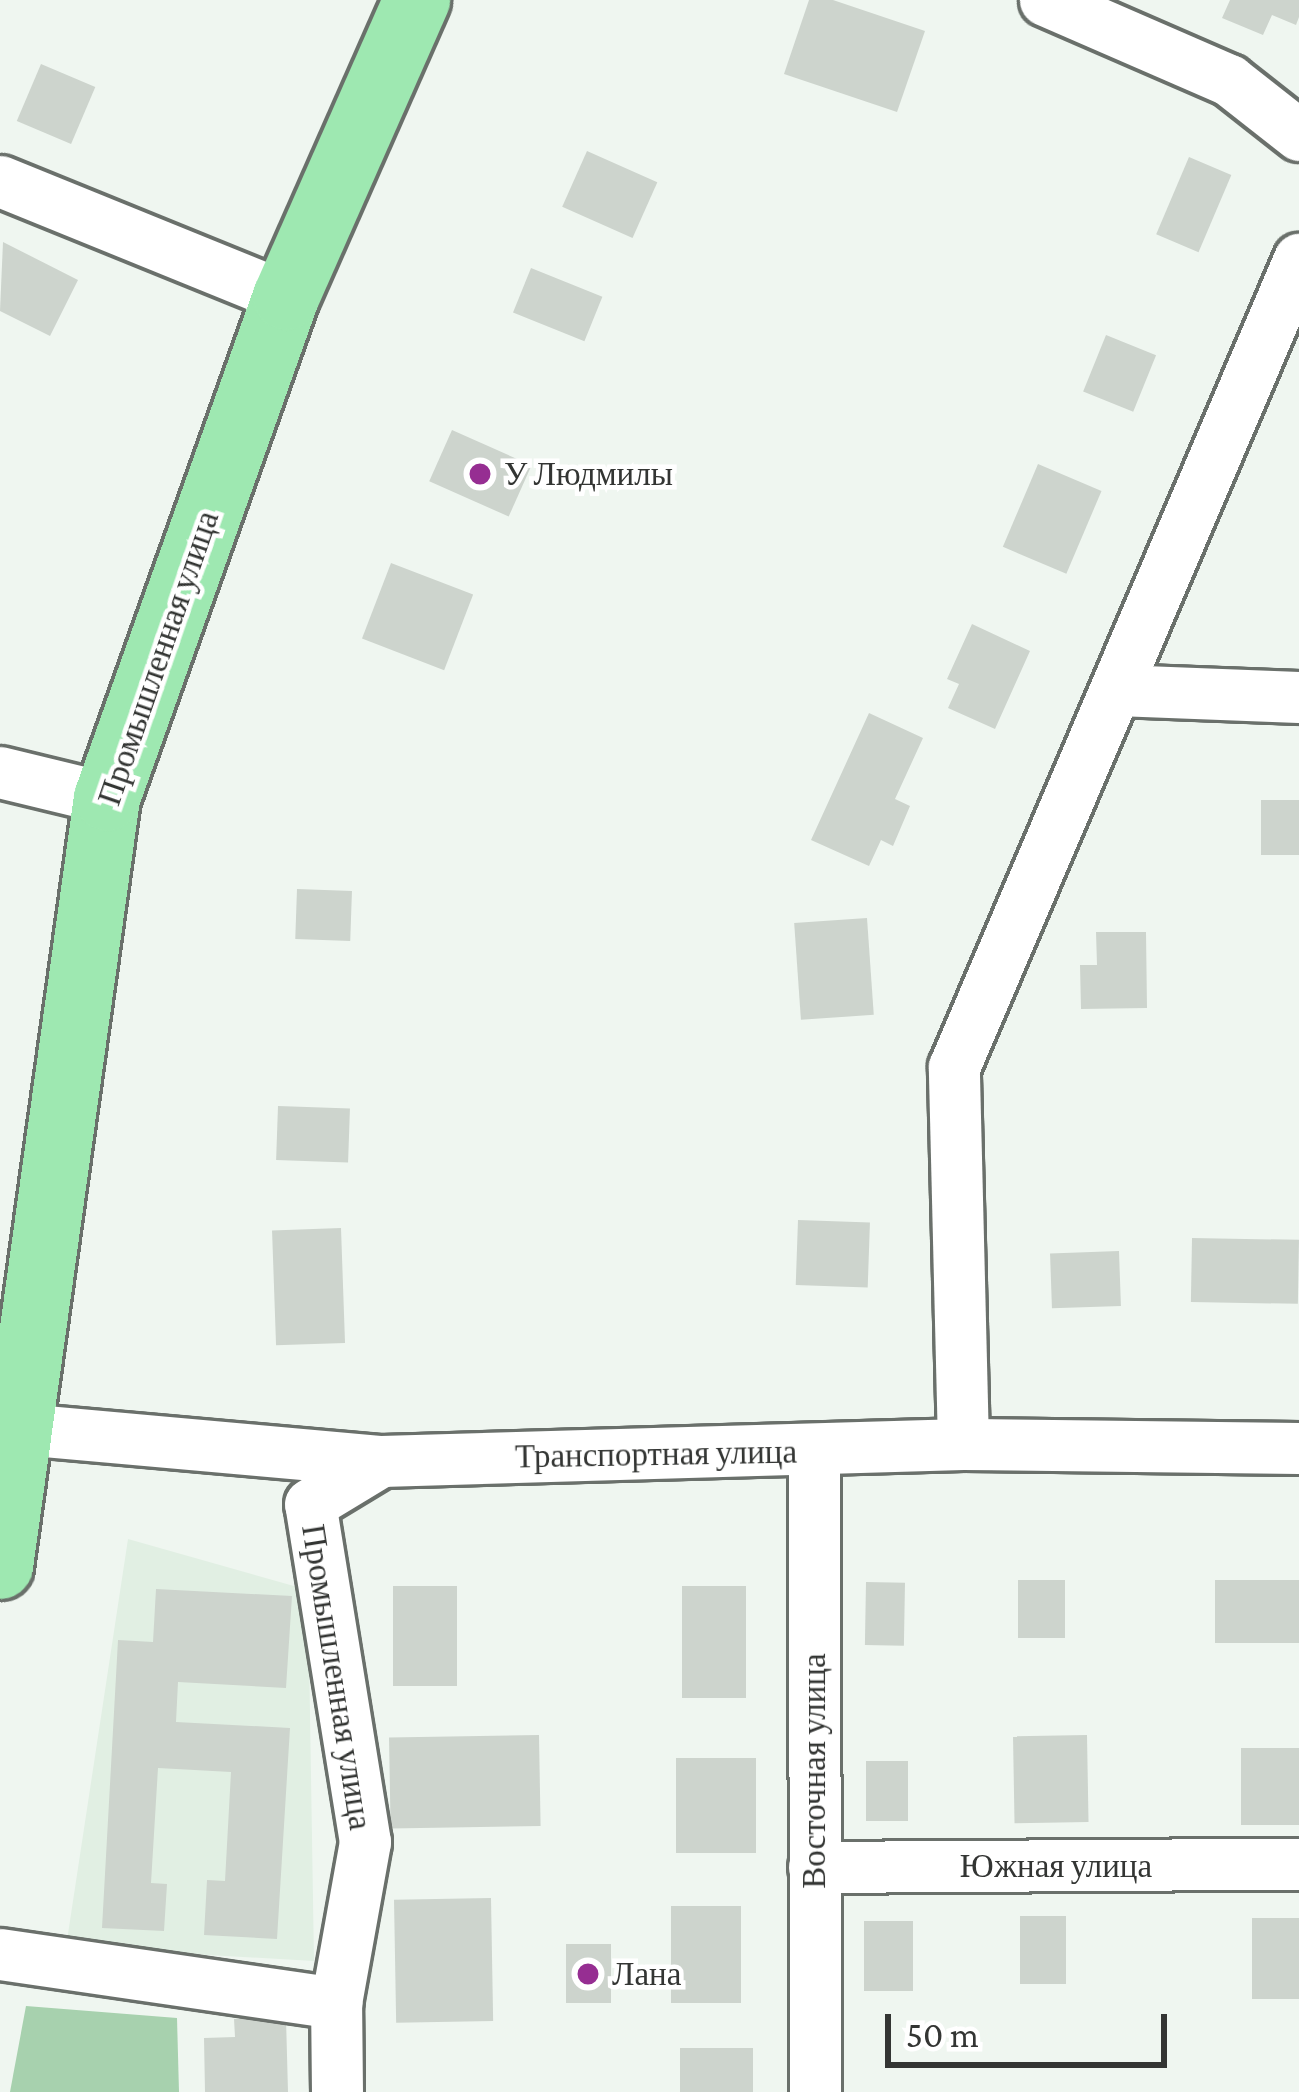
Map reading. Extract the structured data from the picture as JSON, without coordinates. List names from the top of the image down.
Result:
{
  "streets": {
    "main road": ["Промышленная улица"],
    "street": ["Транспортная улица", "Восточная улица", "Южная улица"]
  },
  "crossings": [
    ["Промышленная улица", "Транспортная улица"],
    ["Транспортная улица", "Восточная улица"],
    ["Восточная улица", "Южная улица"]
  ],
  "places": ["У Людмилы", "Лана"],
  "scale_bar": "50 m"
}
